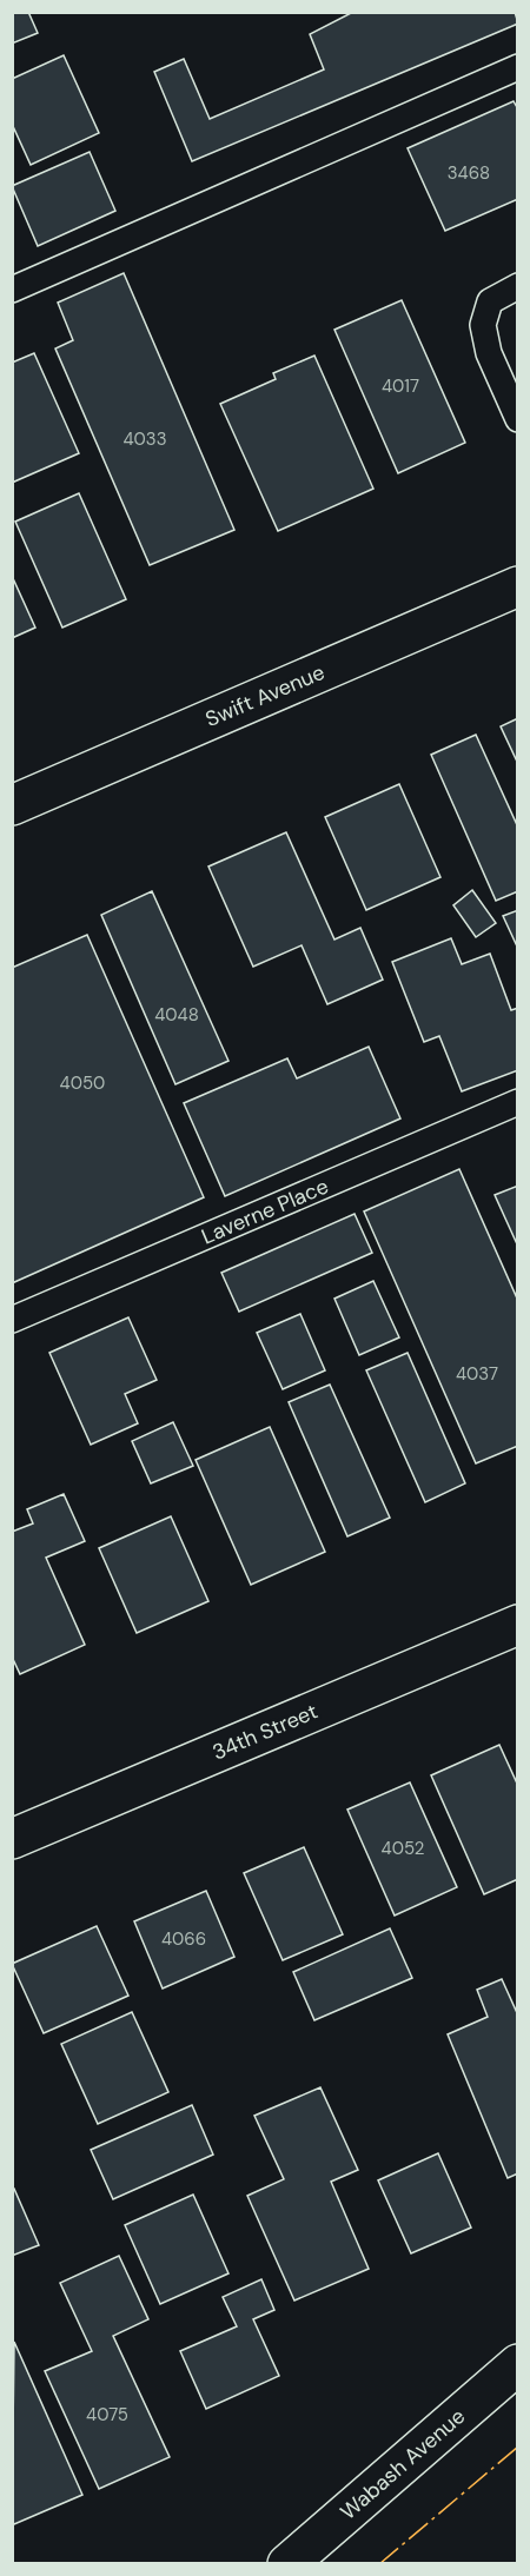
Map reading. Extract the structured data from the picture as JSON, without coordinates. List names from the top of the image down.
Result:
{
  "streets": {
    "street": ["Swift Avenue", "34th Street", "Wabash Avenue"],
    "lane": ["Laverne Place"]
  },
  "house_numbers": [
    "3468",
    "4017",
    "4033",
    "4048",
    "4050",
    "4037",
    "4052",
    "4066",
    "4075"
  ]
}
